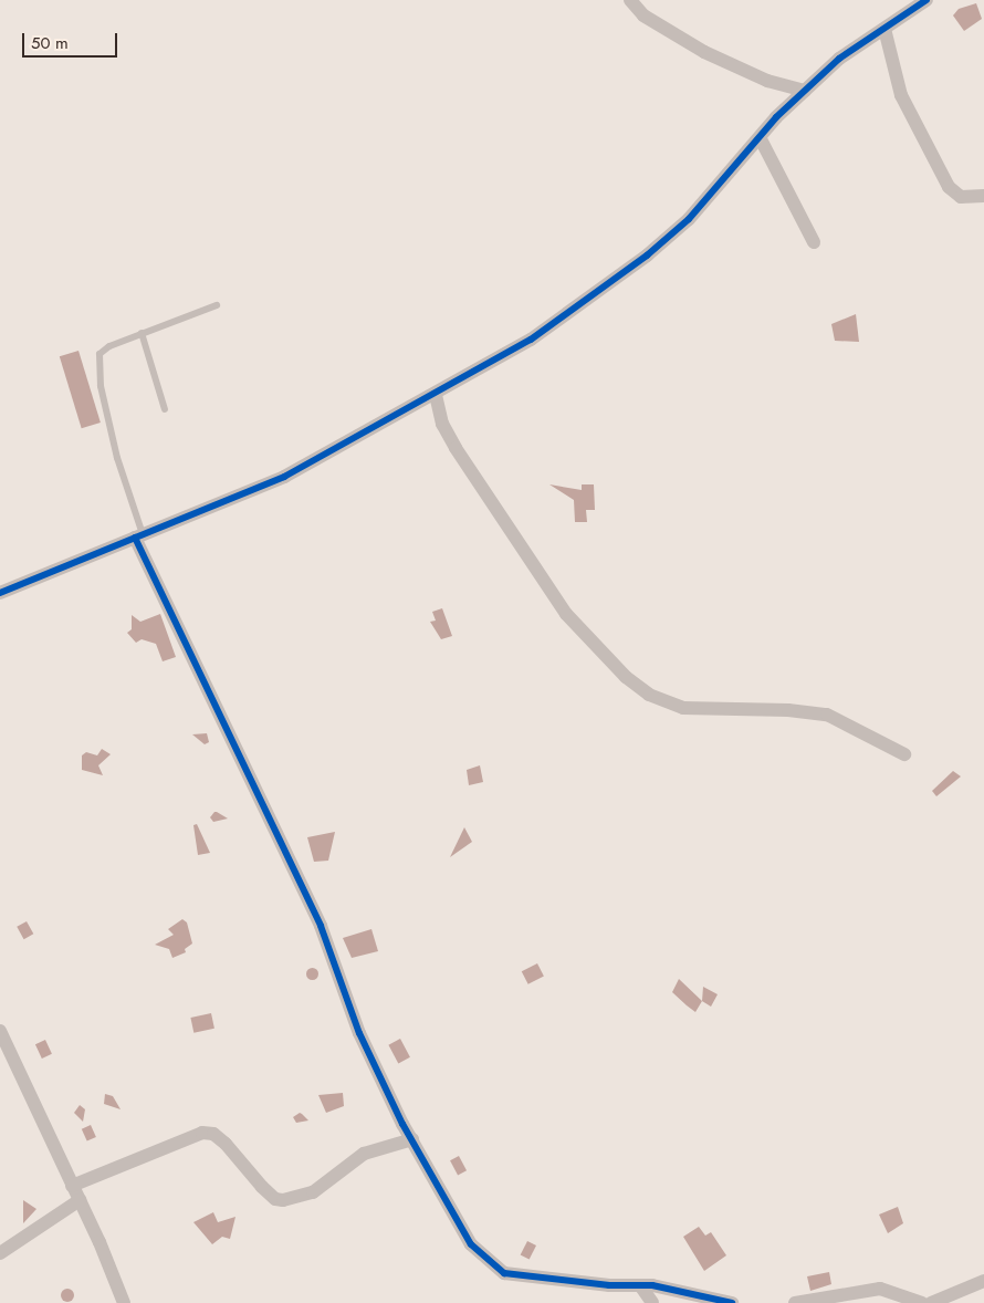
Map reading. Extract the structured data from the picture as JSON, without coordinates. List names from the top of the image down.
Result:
{
  "scale_bar": "50 m"
}
